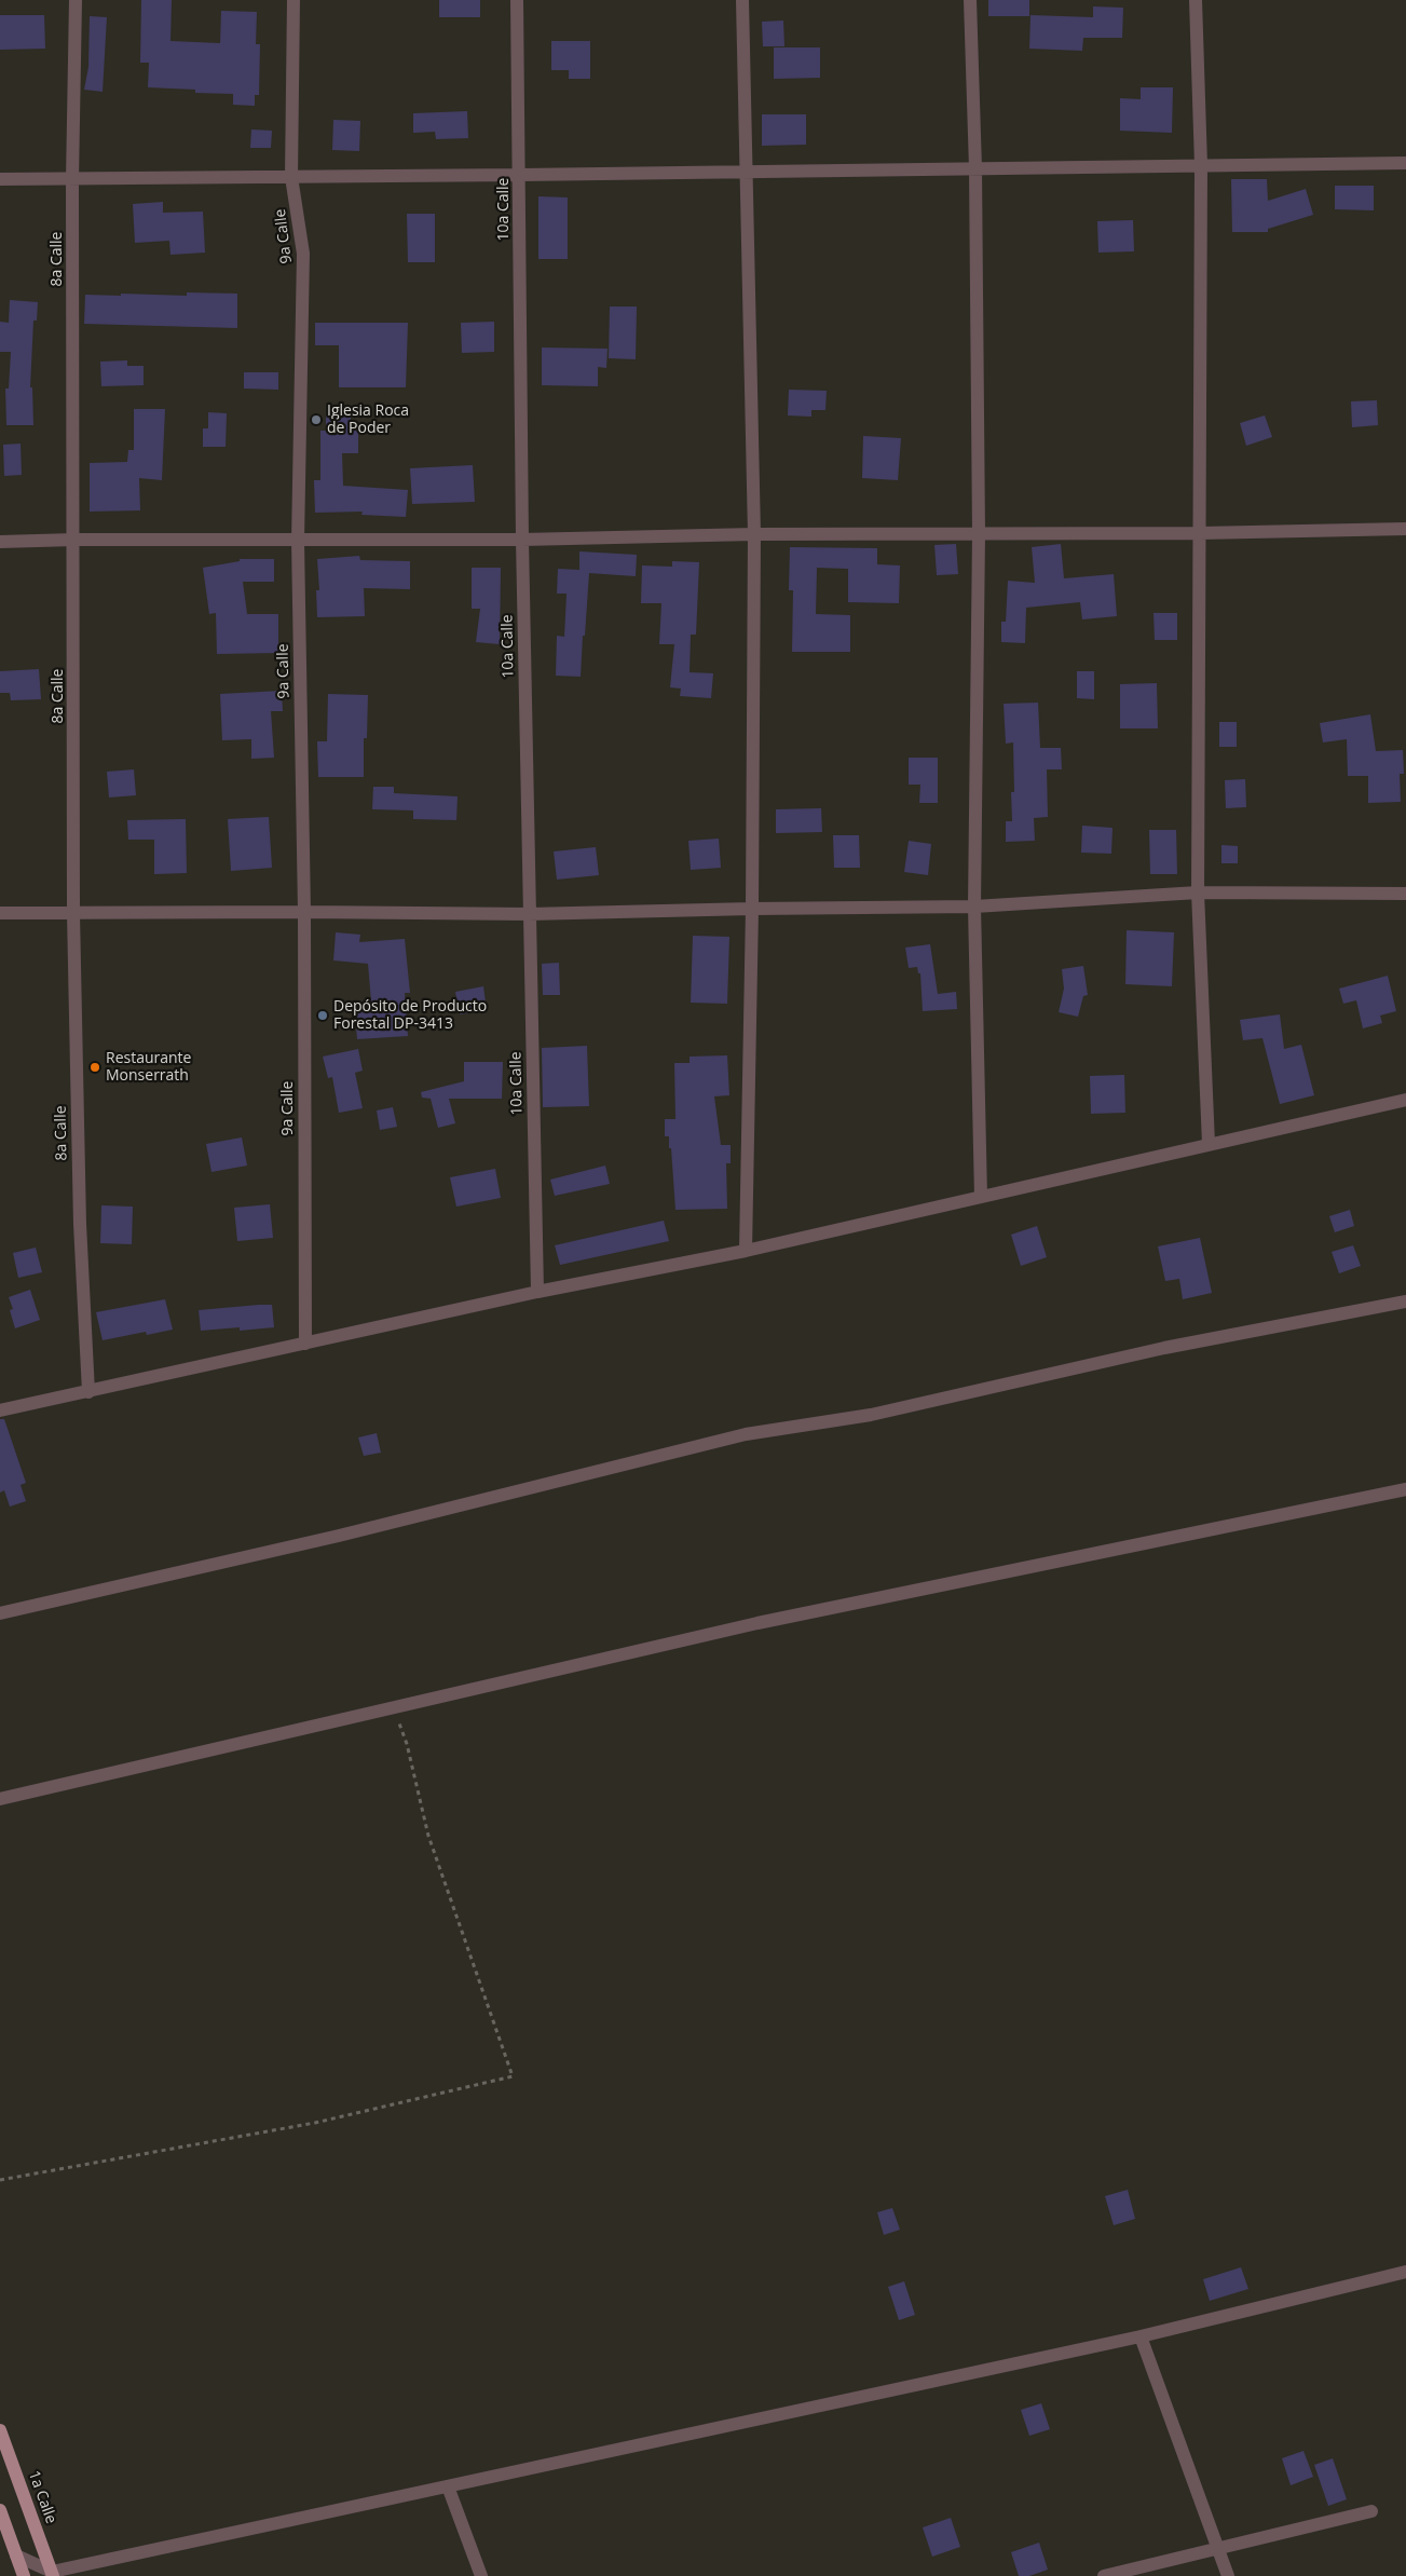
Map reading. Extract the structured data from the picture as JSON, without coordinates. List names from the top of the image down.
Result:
{
  "streets": {
    "main road": ["1a Calle"],
    "street": ["10a Calle", "9a Calle", "8a Calle"]
  },
  "places": ["Iglesia Roca de Poder", "Depósito de Producto Forestal DP-3413", "Restaurante Monserrath"]
}
